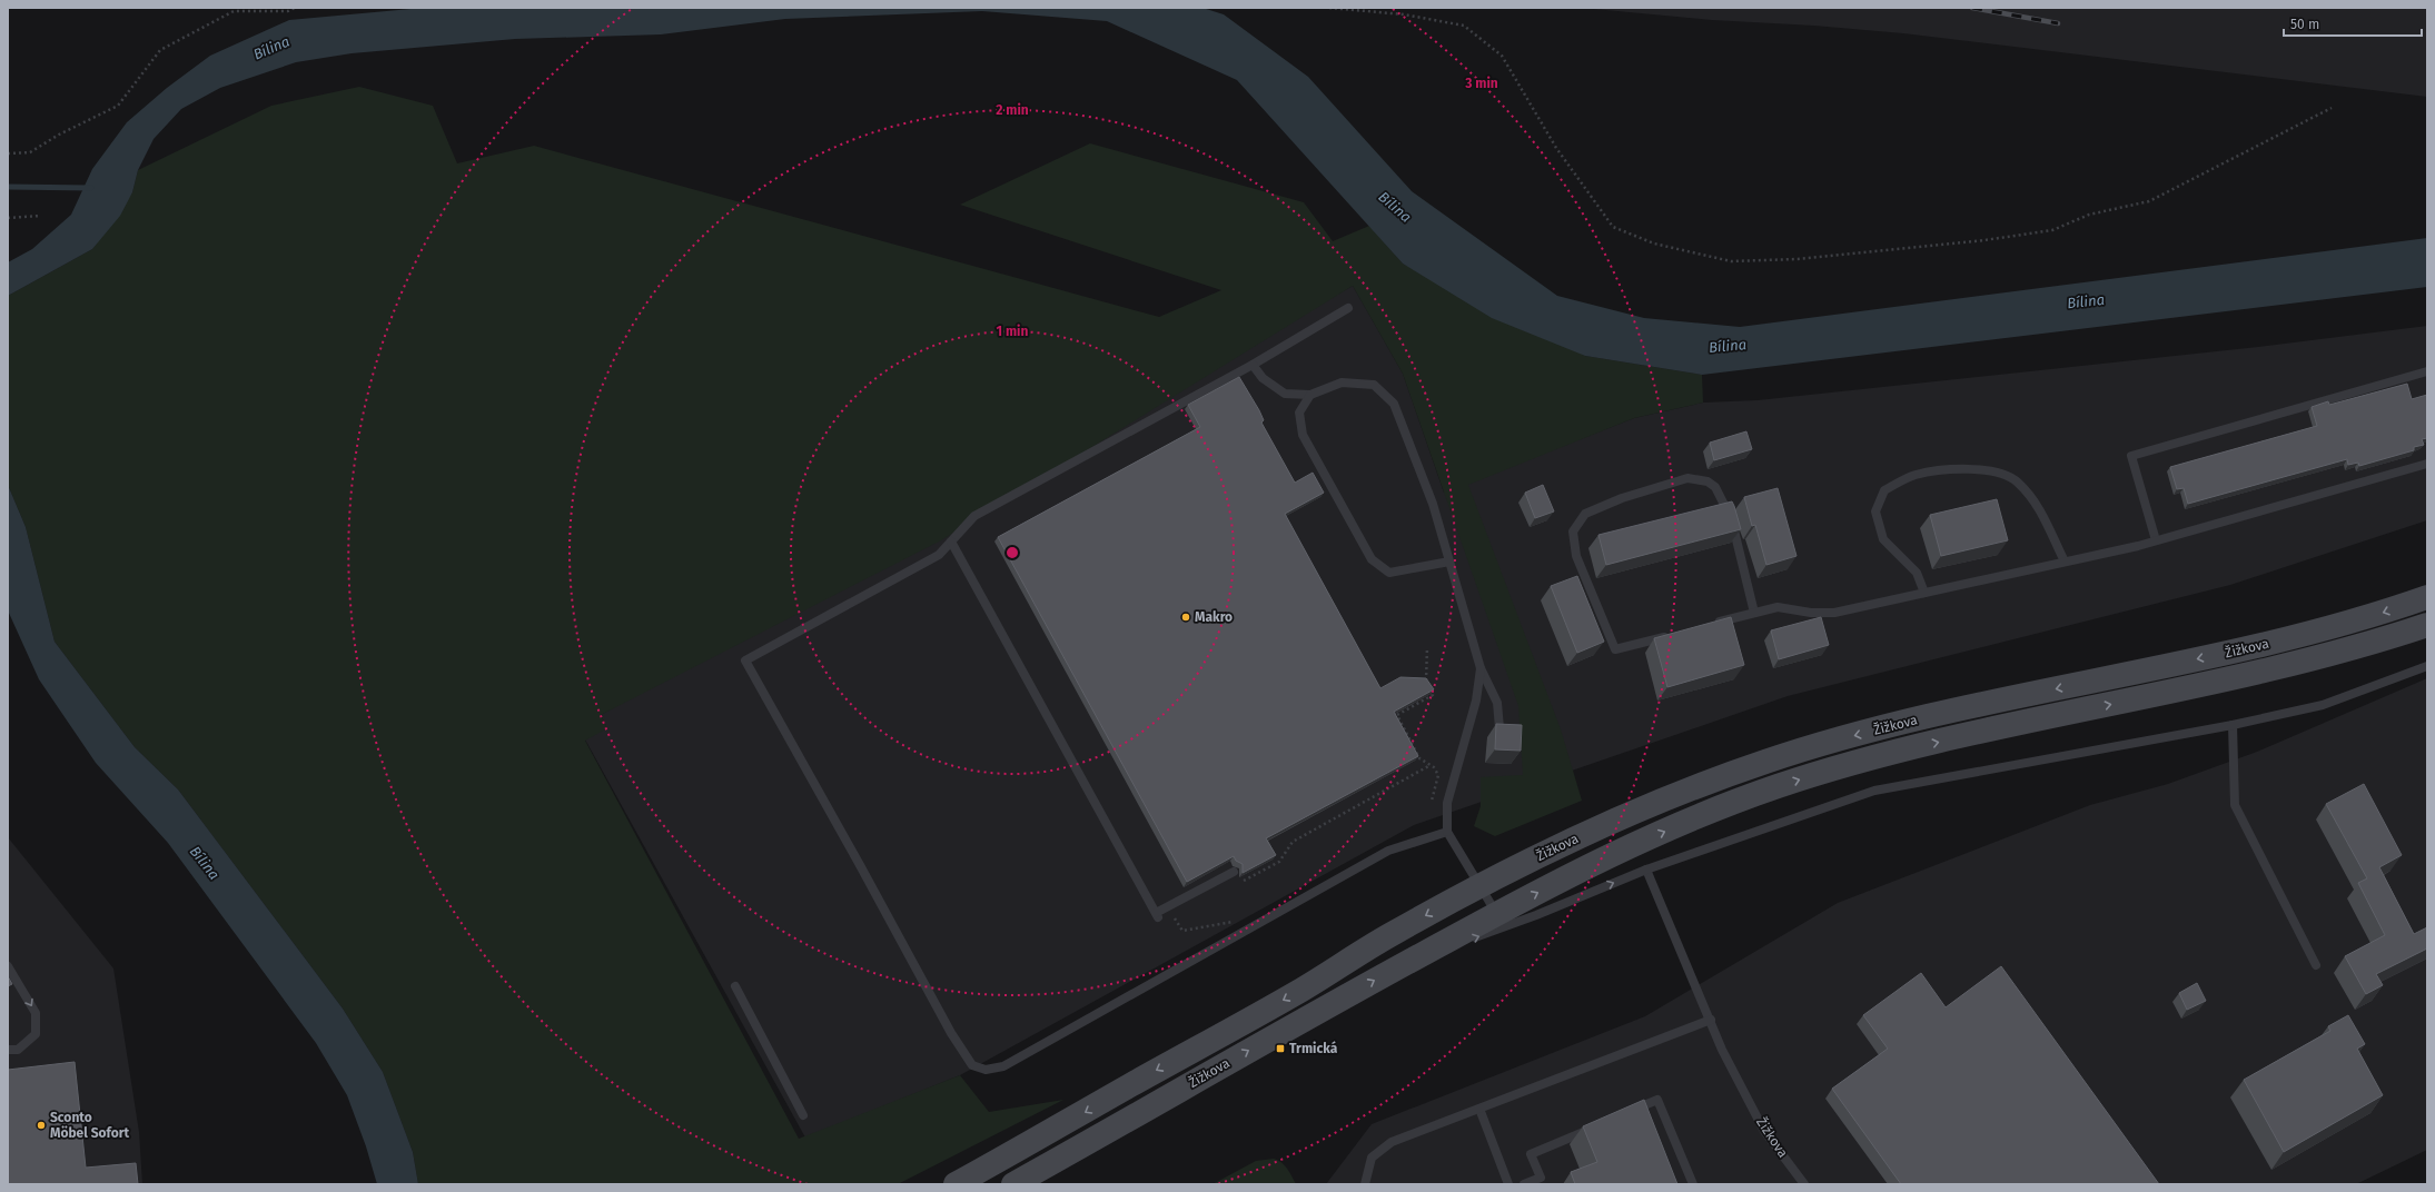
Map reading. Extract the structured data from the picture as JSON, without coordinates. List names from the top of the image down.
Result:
{
  "streets": {
    "main road": ["Žižkova"]
  },
  "water": ["Bílina"],
  "places": {
    "other": ["Makro", "Sconto Möbel Sofort"],
    "transit": ["Trmická"]
  },
  "scale_bar": "50 m",
  "rings": ["3 min", "2 min", "1 min"]
}
